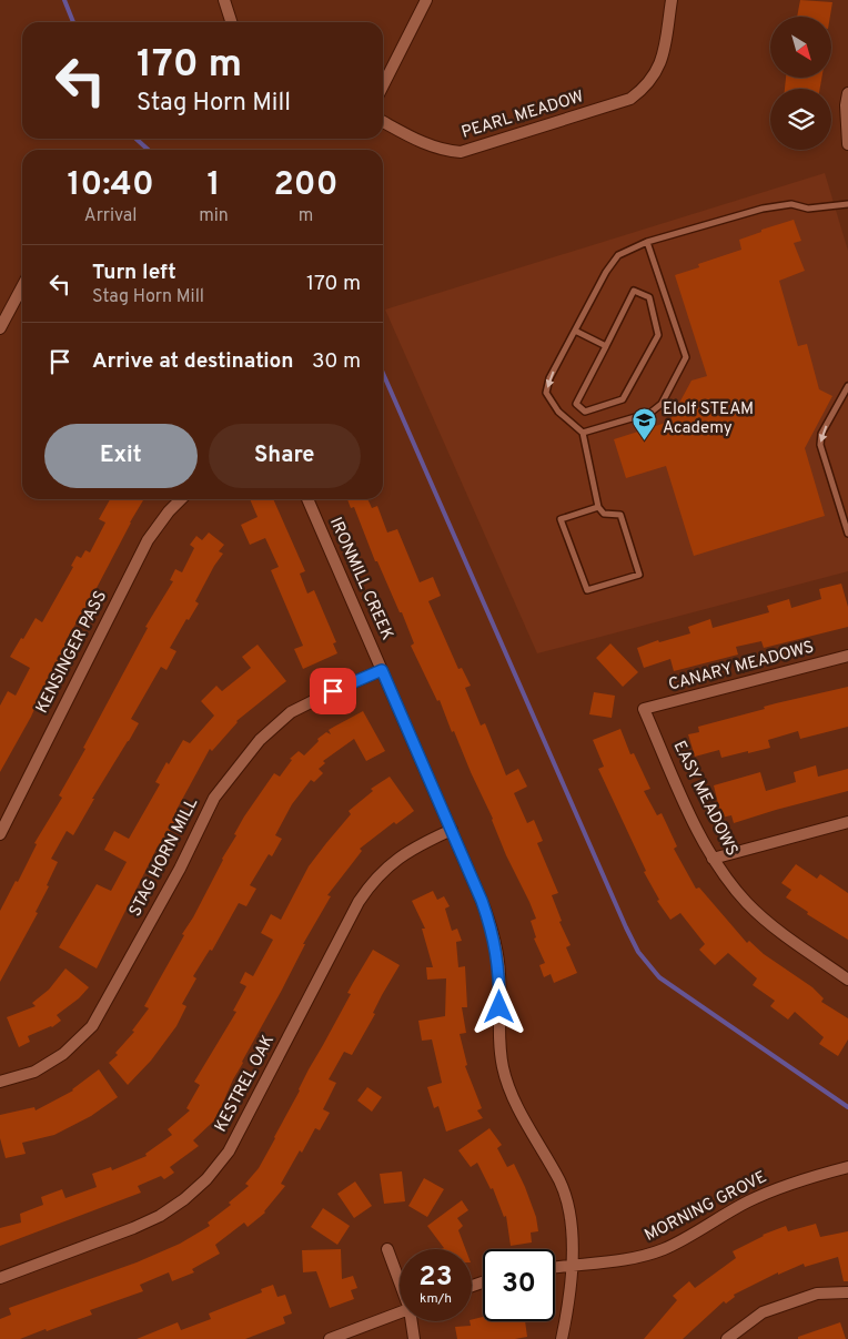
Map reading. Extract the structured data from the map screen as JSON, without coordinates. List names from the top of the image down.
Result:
{
  "streets": {
    "street": [
      "PEARL MEADOW",
      "IRONMILL CREEK",
      "KENSINGER PASS",
      "CANARY MEADOWS",
      "EASY MEADOWS",
      "STAG HORN MILL",
      "KESTREL OAK",
      "MORNING GROVE"
    ]
  },
  "crossings": [
    ["IRONMILL CREEK", "STAG HORN MILL"],
    ["IRONMILL CREEK", "KESTREL OAK"],
    ["IRONMILL CREEK", "MORNING GROVE"],
    ["CANARY MEADOWS", "EASY MEADOWS"]
  ],
  "places": {
    "school or university": ["Elolf STEAM Academy"]
  },
  "north": "bottom right",
  "page": {
    "turn": ["170 m", "Stag Horn Mill"],
    "eta": [
      "10:40",
      "Arrival",
      "1",
      "min",
      "200",
      "m"
    ],
    "list": [
      {
        "name": "Turn left",
        "note": "Stag Horn Mill",
        "value": "170 m"
      },
      {
        "name": "Arrive at destination",
        "value": "30 m"
      }
    ],
    "buttons": ["Exit", "Share"],
    "speed": "23 km/h",
    "limit": "30"
  }
}
